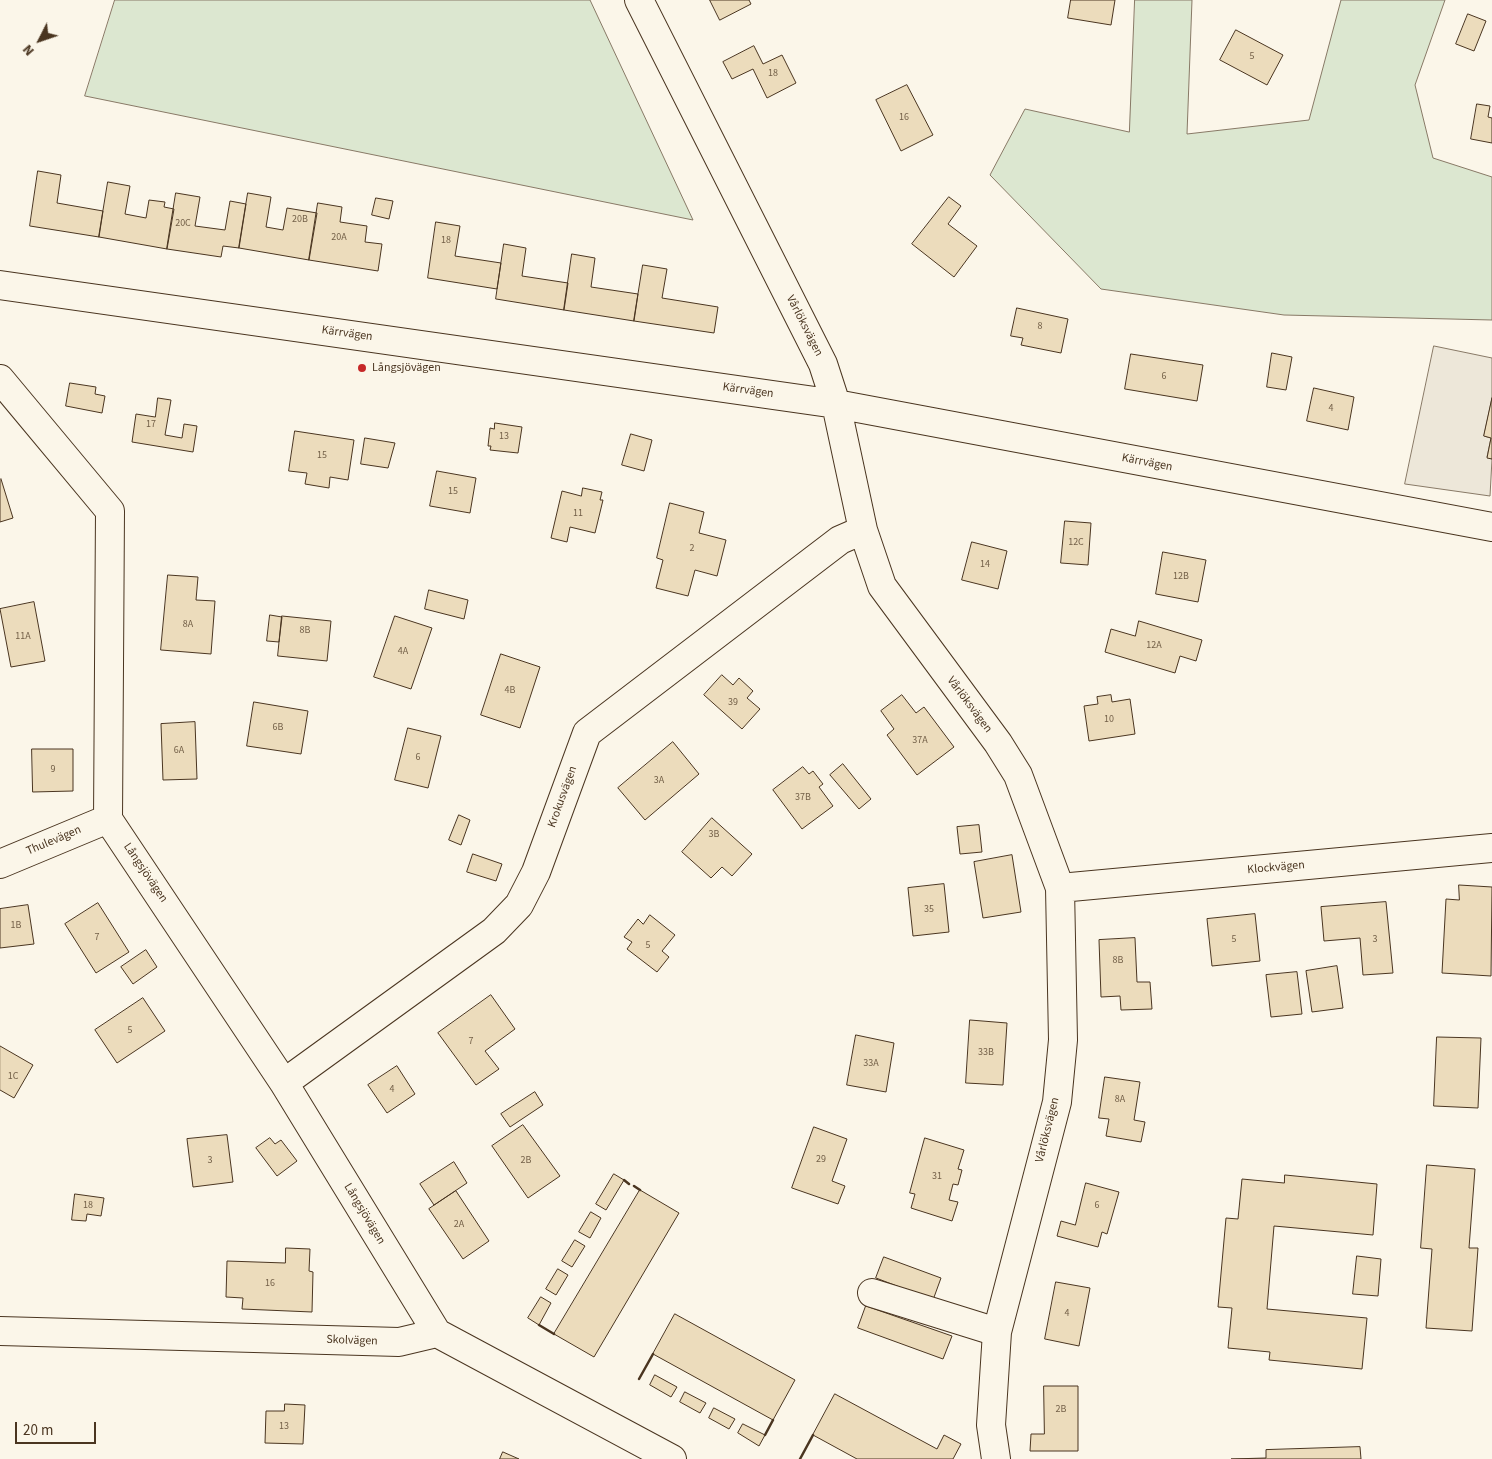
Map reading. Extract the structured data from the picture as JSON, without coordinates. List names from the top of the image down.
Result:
{
  "streets": {
    "street": [
      "Vårlöksvägen",
      "Kärrvägen",
      "Krokusvägen",
      "Thulevägen",
      "Klockvägen",
      "Långsjövägen",
      "Skolvägen"
    ]
  },
  "crossings": [
    ["Vårlöksvägen", "Kärrvägen"],
    ["Vårlöksvägen", "Krokusvägen"],
    ["Vårlöksvägen", "Klockvägen"],
    ["Krokusvägen", "Långsjövägen"],
    ["Thulevägen", "Långsjövägen"],
    ["Långsjövägen", "Skolvägen"]
  ],
  "places": ["Långsjövägen"],
  "house_numbers": [
    "5",
    "18",
    "16",
    "20B",
    "20C",
    "20A",
    "18",
    "8",
    "6",
    "4",
    "17",
    "13",
    "15",
    "15",
    "11",
    "12C",
    "2",
    "14",
    "12B",
    "8A",
    "8B",
    "11A",
    "12A",
    "4A",
    "4B",
    "39",
    "10",
    "6B",
    "37A",
    "6A",
    "6",
    "9",
    "3A",
    "37B",
    "3B",
    "35",
    "1B",
    "7",
    "5",
    "3",
    "5",
    "8B",
    "5",
    "7",
    "33B",
    "33A",
    "1C",
    "4",
    "8A",
    "29",
    "3",
    "2B",
    "31",
    "18",
    "6",
    "2A",
    "16",
    "4",
    "2B",
    "13"
  ],
  "scale_bar": "20 m",
  "north": "bottom left"
}
